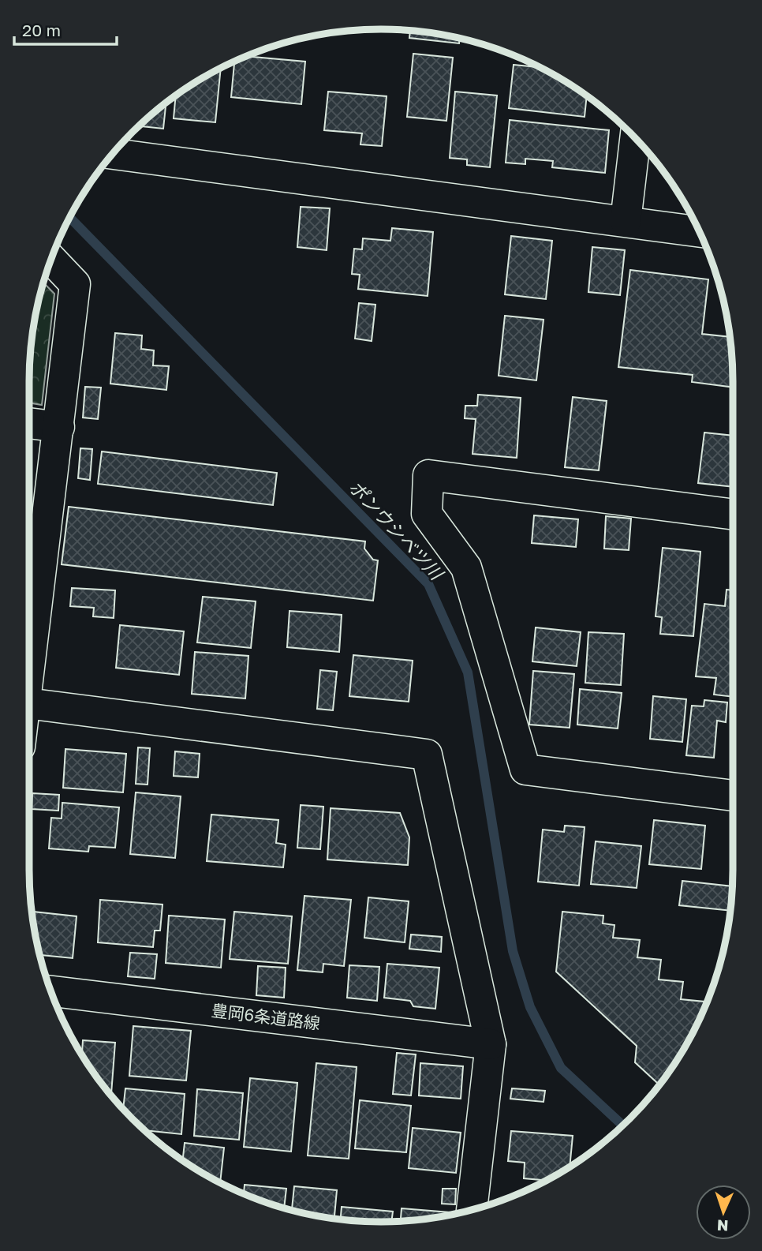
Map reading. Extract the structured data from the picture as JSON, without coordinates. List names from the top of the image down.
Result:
{
  "streets": {
    "street": ["豊岡6条道路線"]
  },
  "water": ["ポンウシベツ川"],
  "scale_bar": "20 m",
  "north": "bottom"
}
